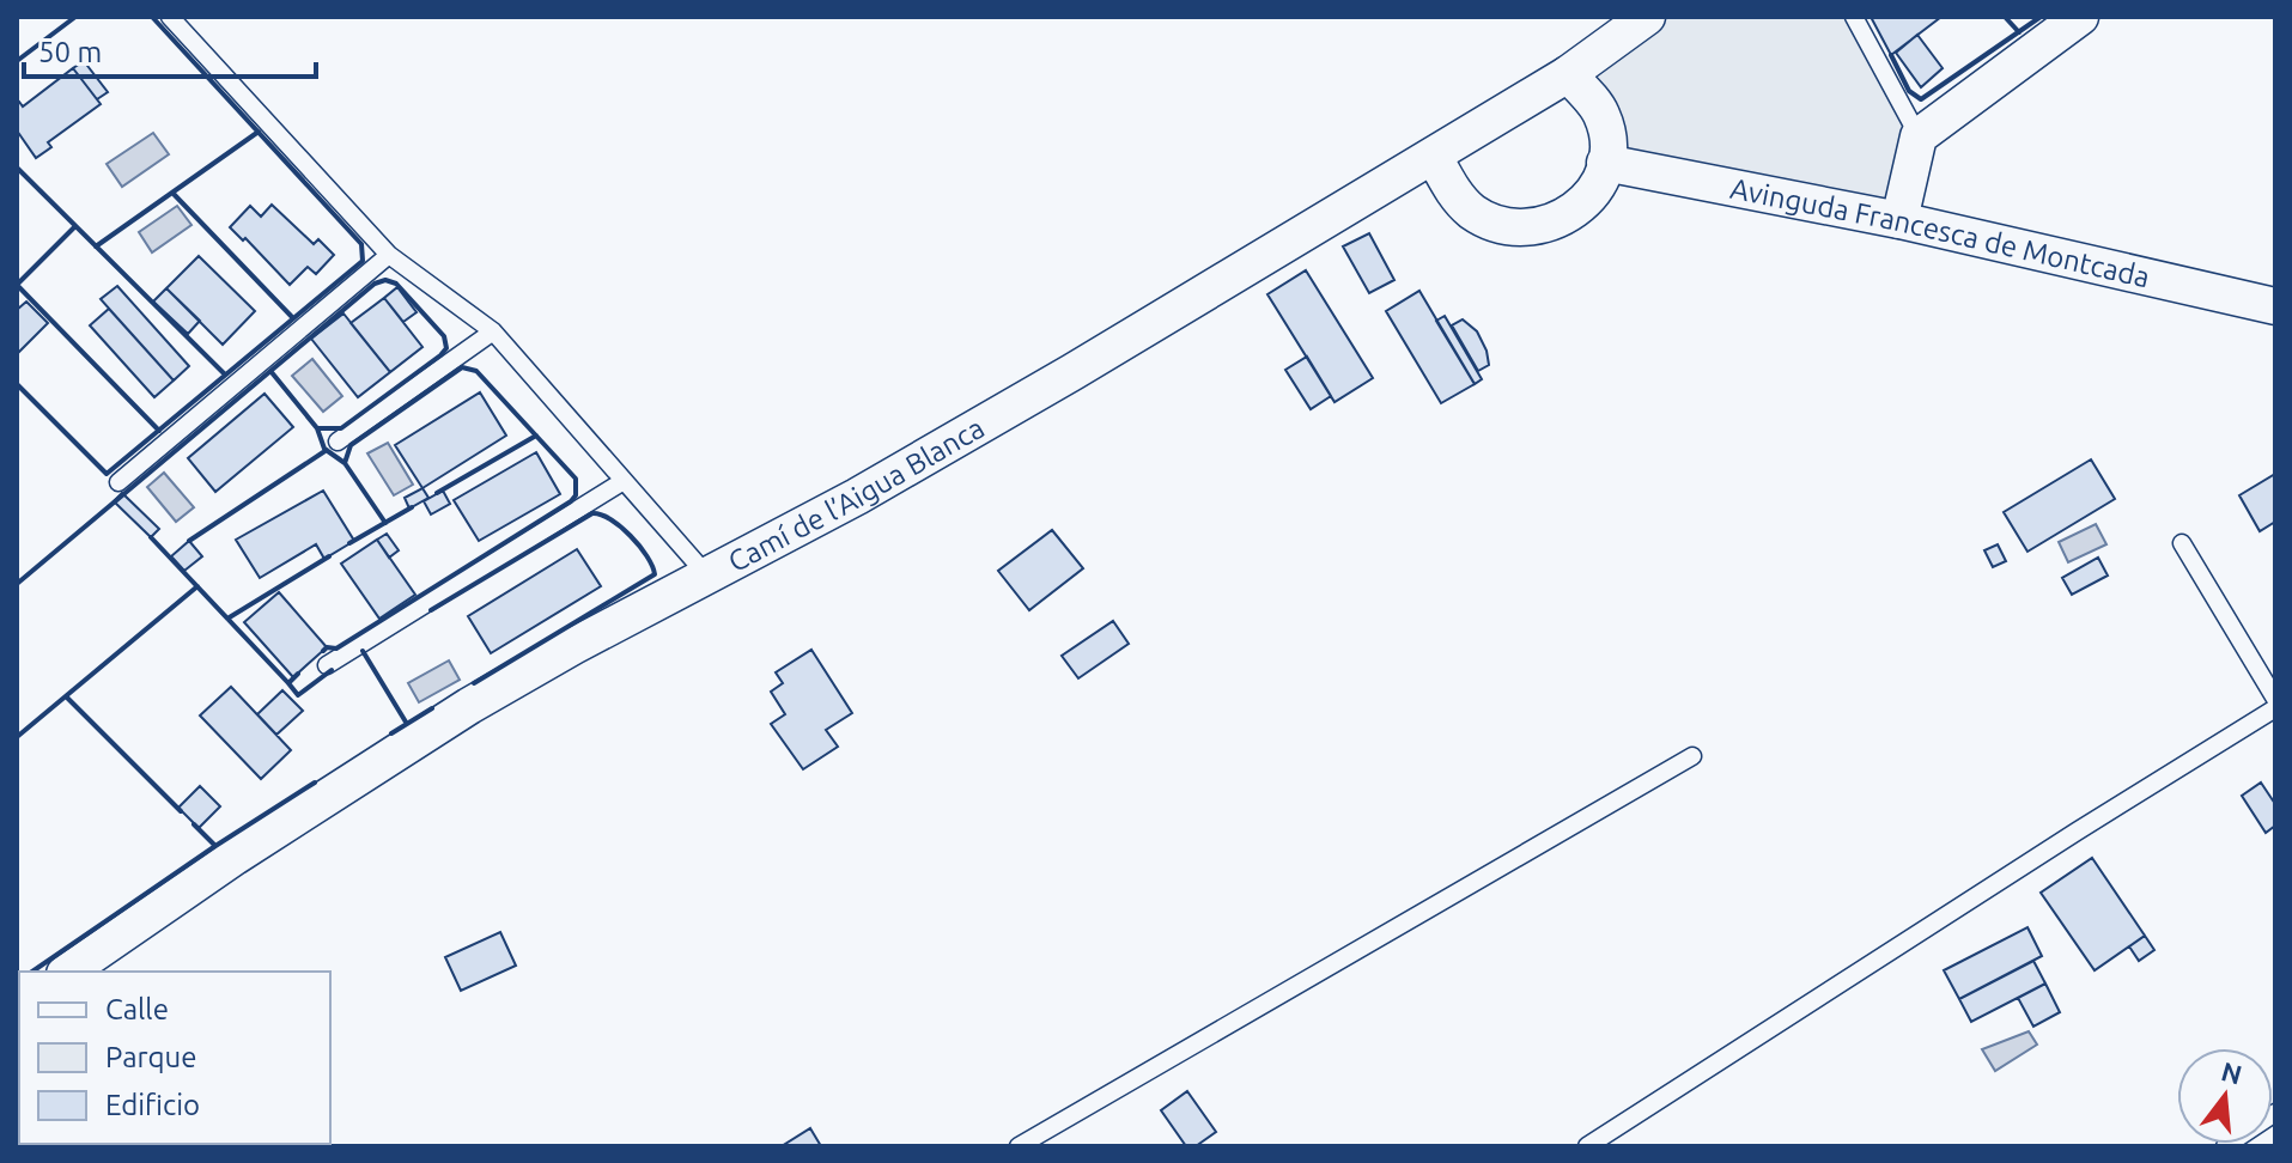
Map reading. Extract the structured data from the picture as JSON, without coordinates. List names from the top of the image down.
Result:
{
  "streets": {
    "street": ["Avinguda Francesca de Montcada", "Camí de l’Aigua Blanca"]
  },
  "crossings": [
    ["Avinguda Francesca de Montcada", "Camí de l’Aigua Blanca"]
  ],
  "legend": ["Calle", "Parque", "Edificio"],
  "scale_bar": "50 m",
  "north": "top"
}
